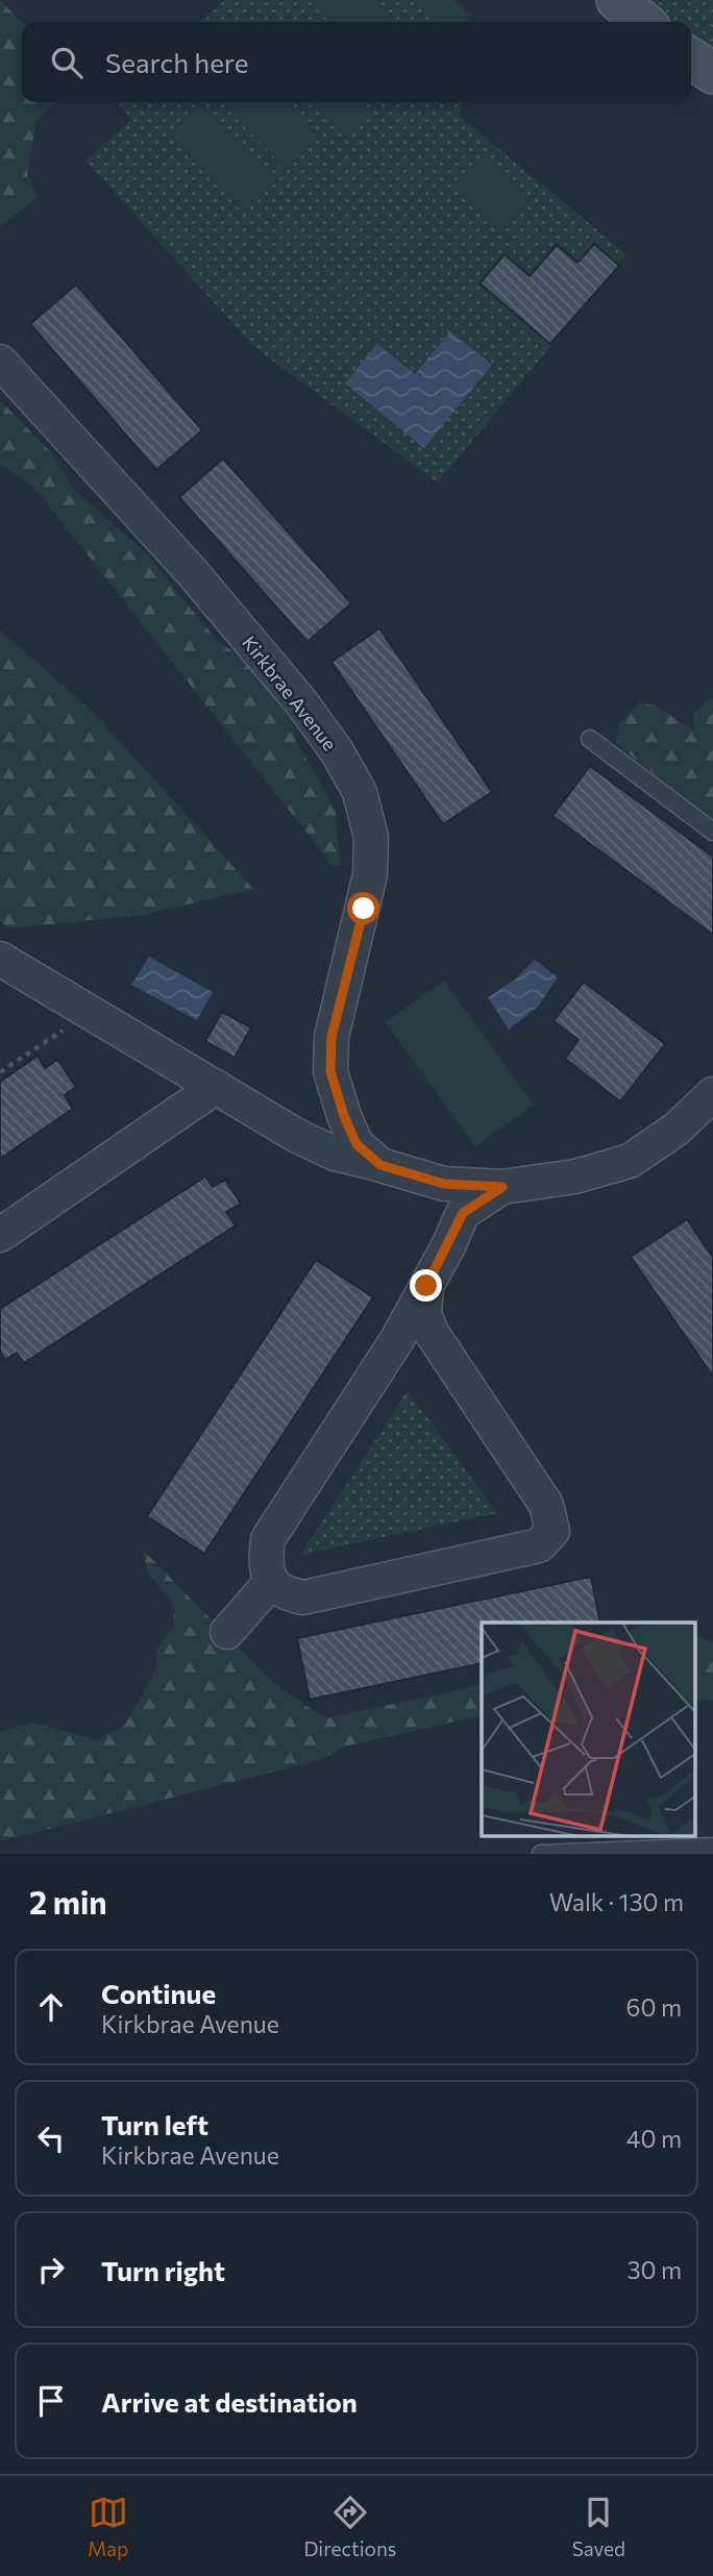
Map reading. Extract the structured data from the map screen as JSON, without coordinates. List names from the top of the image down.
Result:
{
  "streets": {
    "street": ["Kirkbrae Avenue"]
  },
  "page": {
    "search": "Search here",
    "heading": ["2 min", "Walk · 130 m"],
    "list": [
      ["Continue", "Kirkbrae Avenue", "60 m"],
      ["Turn left", "Kirkbrae Avenue", "40 m"],
      ["Turn right", "30 m"],
      "Arrive at destination"
    ],
    "nav": ["Map", "Directions", "Saved"]
  }
}
